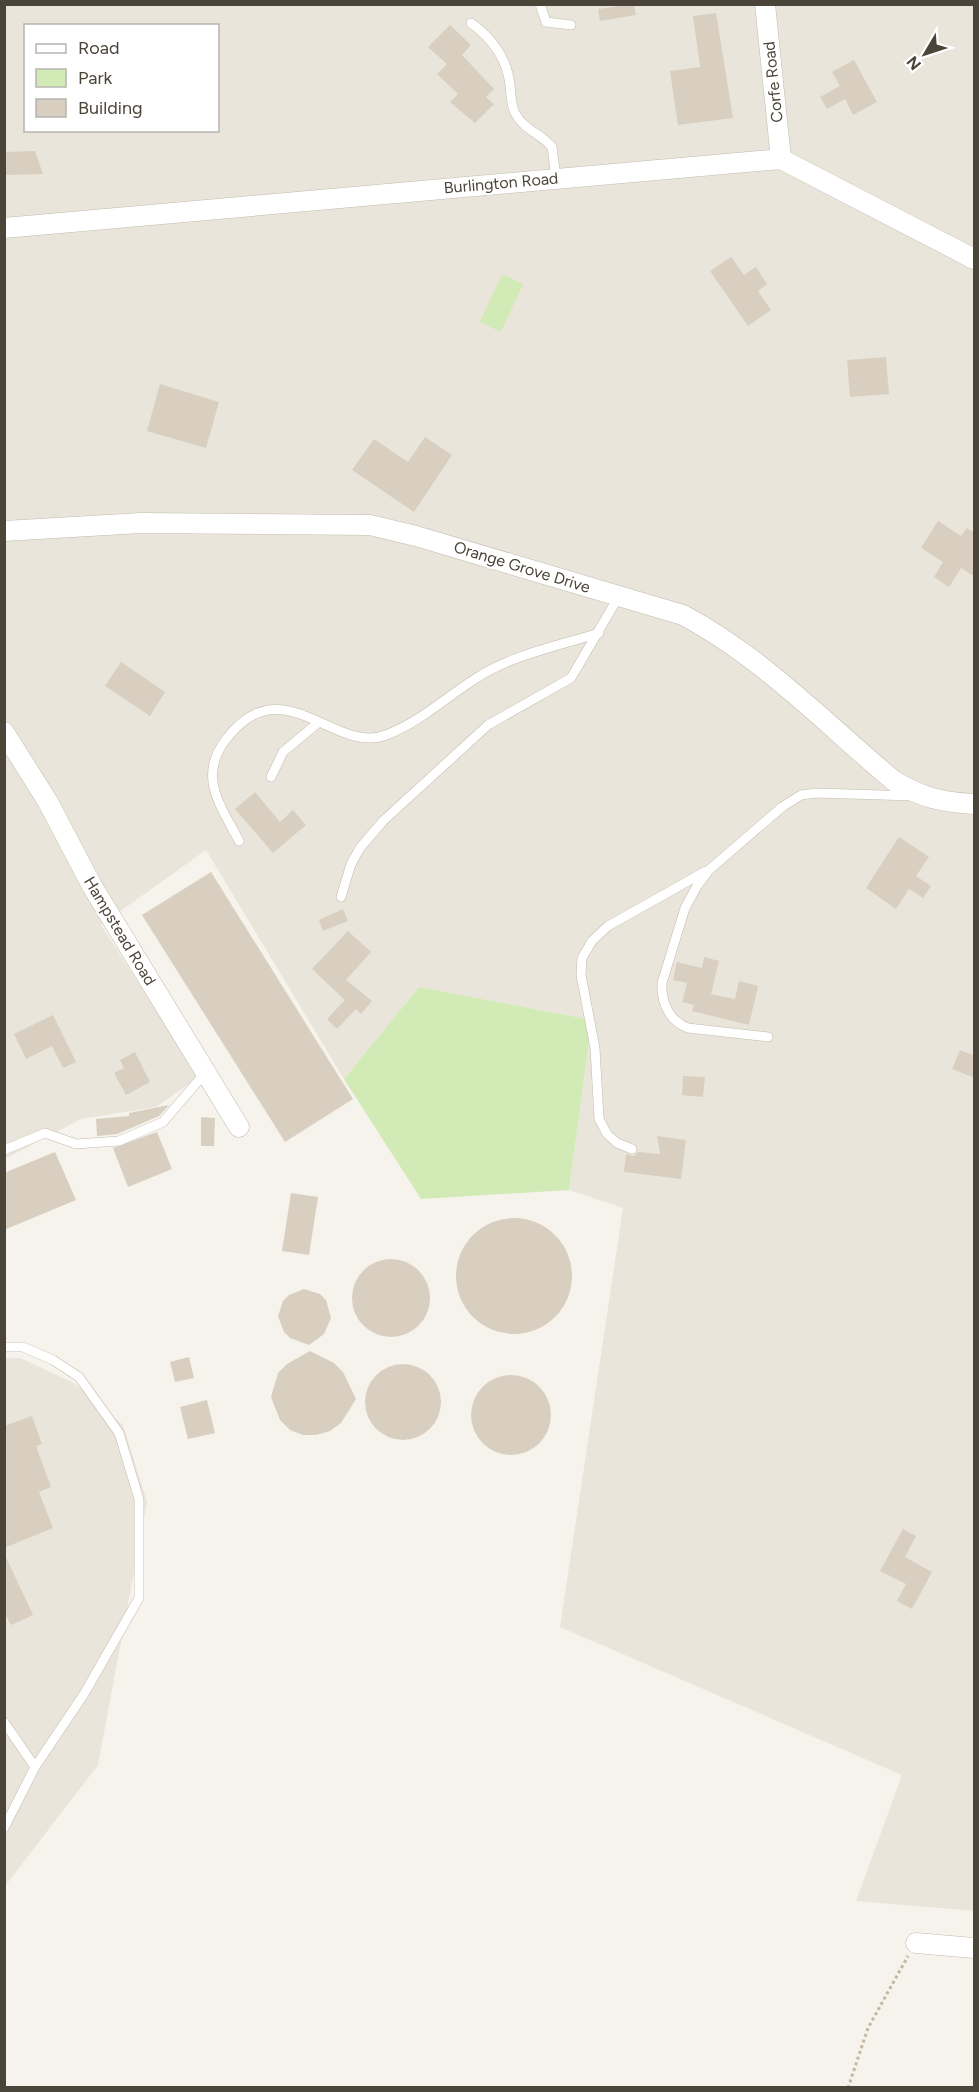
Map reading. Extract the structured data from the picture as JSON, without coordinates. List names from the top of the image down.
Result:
{
  "streets": {
    "street": [
      "Corfe Road",
      "Burlington Road",
      "Orange Grove Drive",
      "Hampstead Road"
    ]
  },
  "crossings": [
    ["Corfe Road", "Burlington Road"]
  ],
  "legend": ["Road", "Park", "Building"],
  "north": "bottom left"
}
